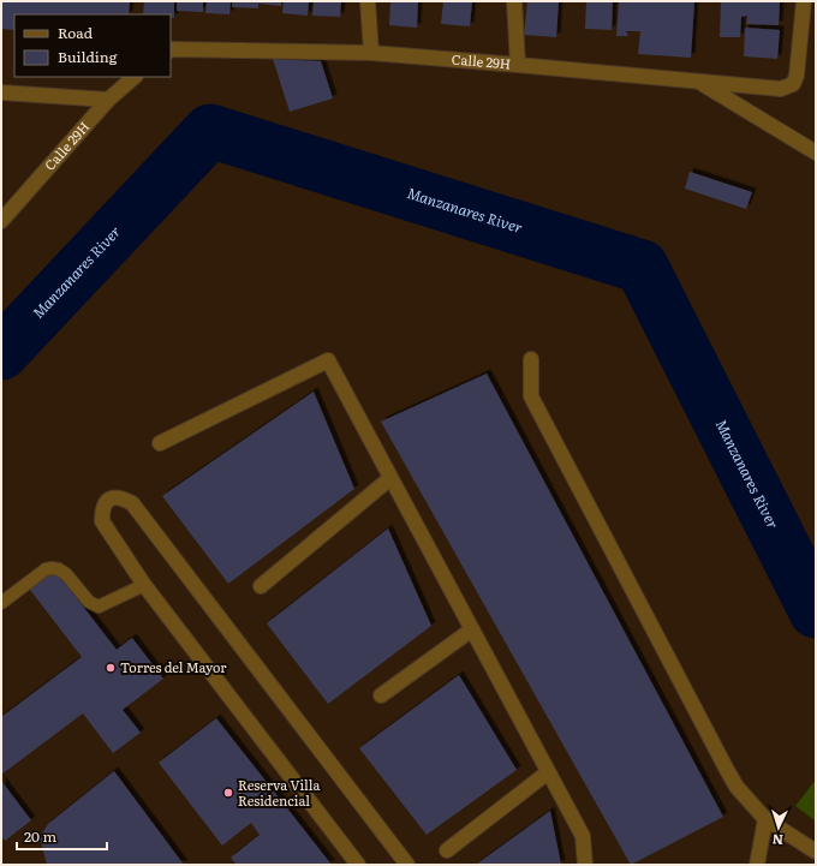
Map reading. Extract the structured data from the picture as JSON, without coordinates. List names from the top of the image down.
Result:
{
  "streets": {
    "street": ["Calle 29H"]
  },
  "water": ["Manzanares River"],
  "places": ["Torres del Mayor", "Reserva Villa Residencial"],
  "legend": ["Road", "Building"],
  "scale_bar": "20 m",
  "north": "bottom"
}
